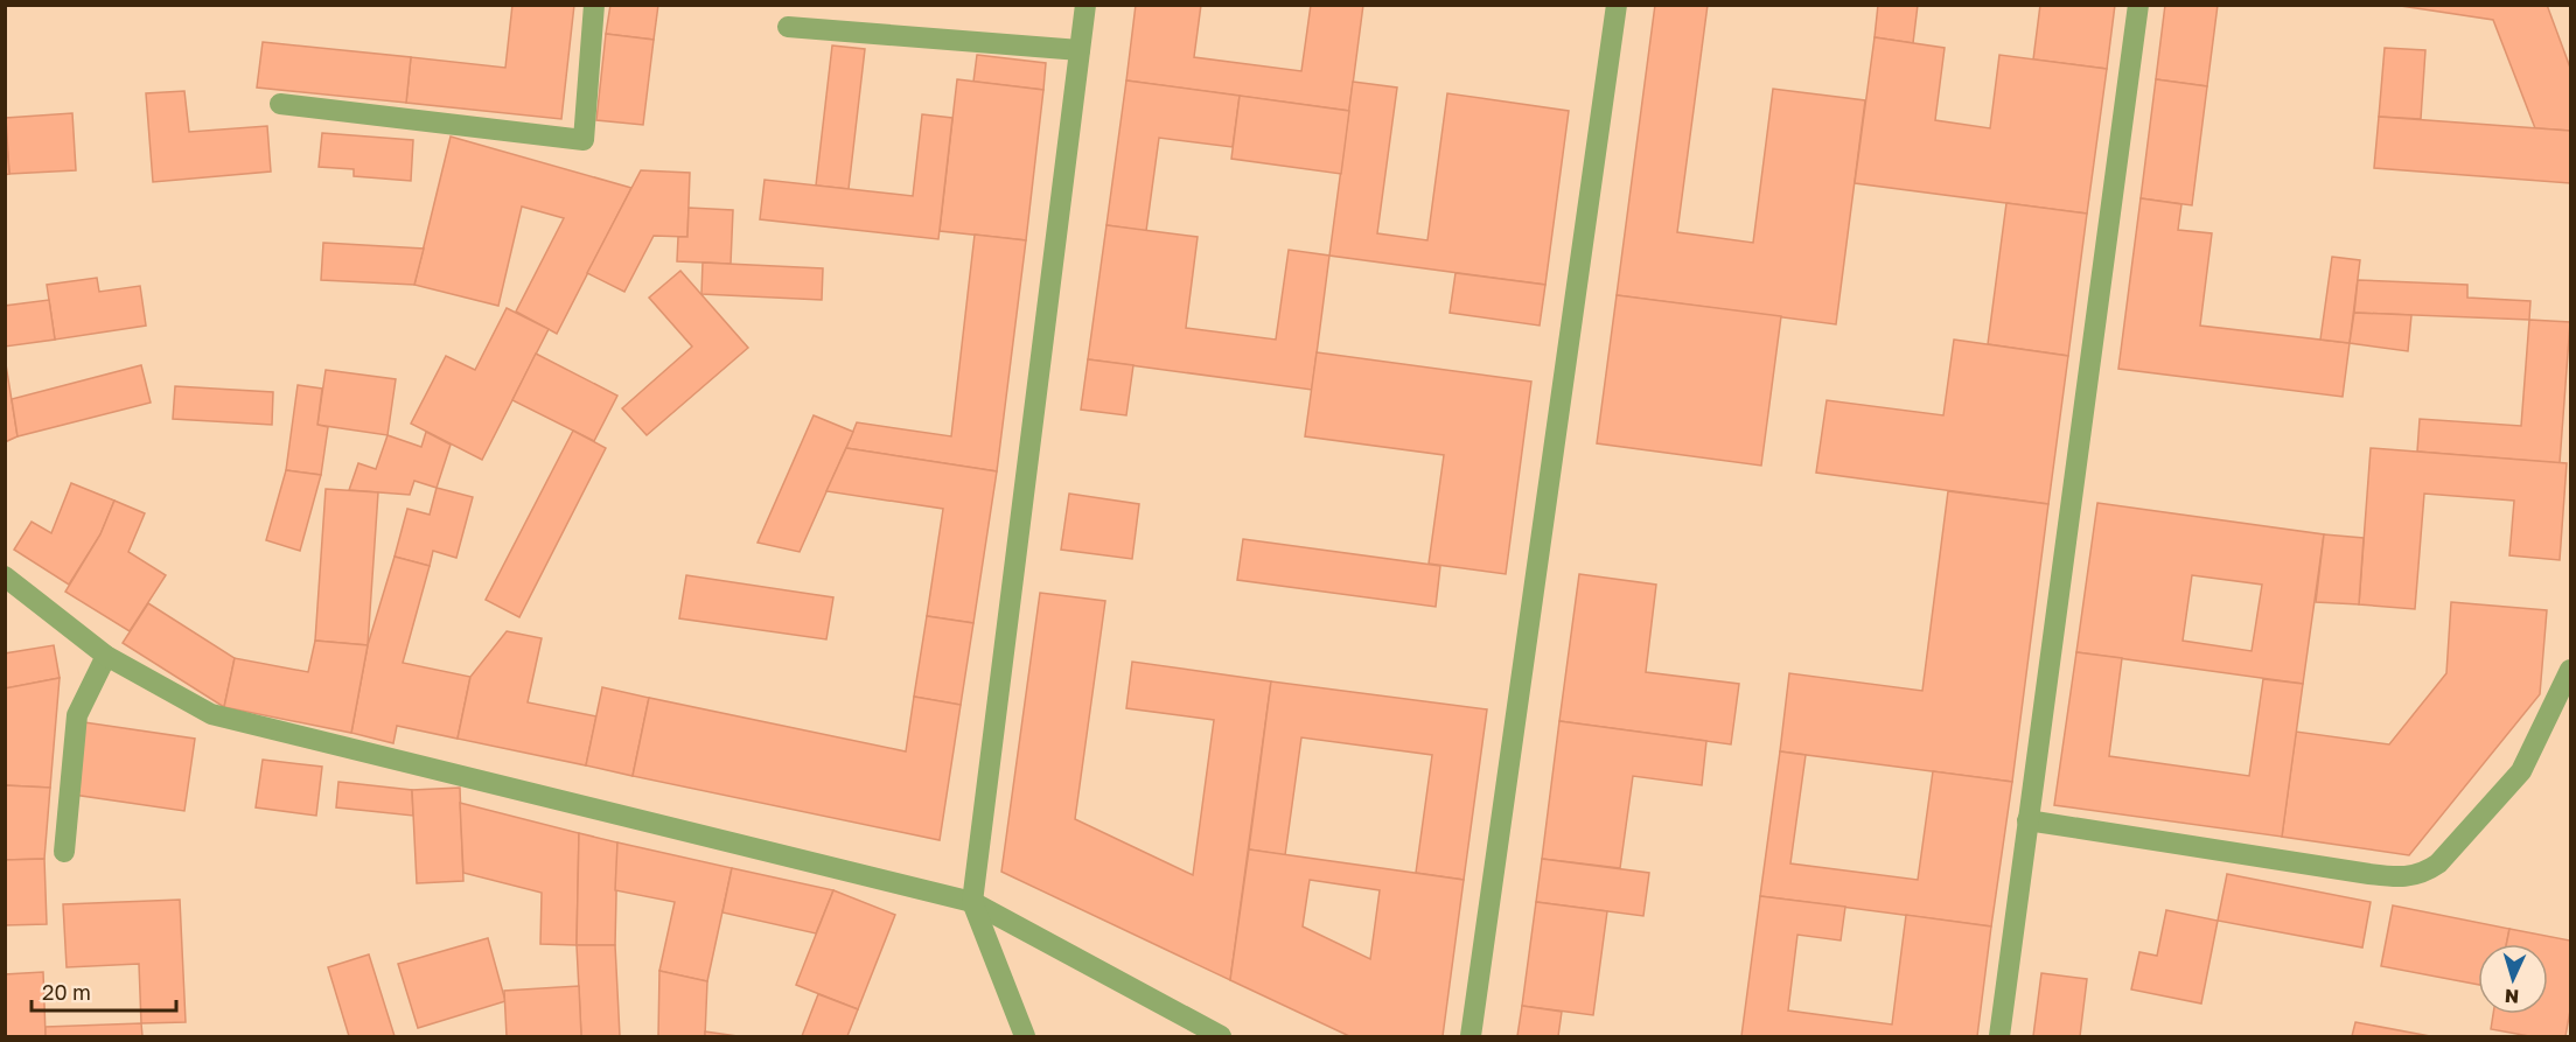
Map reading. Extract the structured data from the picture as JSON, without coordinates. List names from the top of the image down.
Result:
{
  "scale_bar": "20 m",
  "north": "bottom"
}
